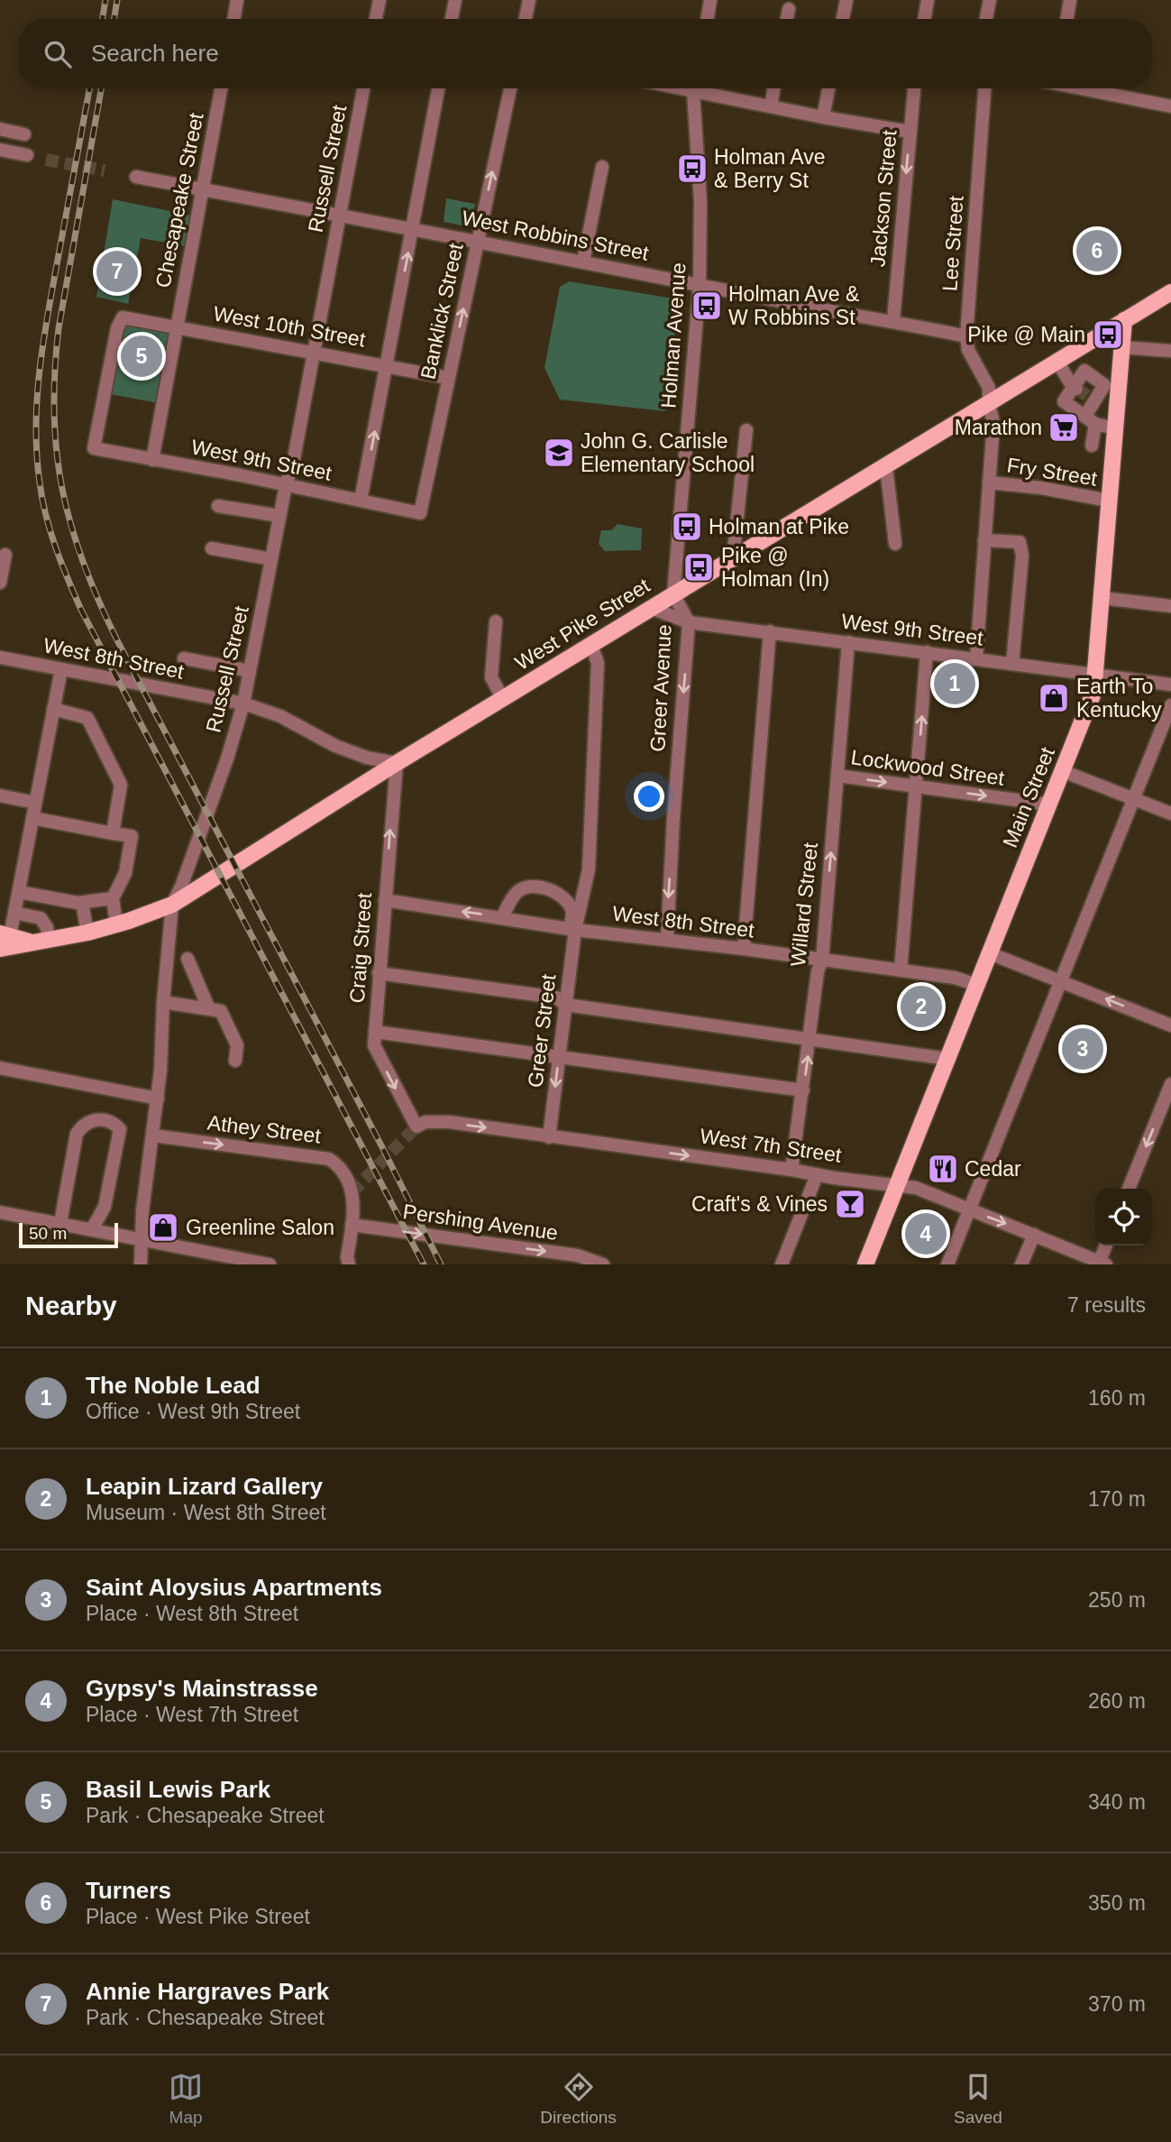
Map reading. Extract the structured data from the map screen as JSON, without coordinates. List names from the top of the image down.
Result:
{
  "streets": {
    "main road": ["West Pike Street", "Main Street"],
    "street": [
      "Russell Street",
      "Jackson Street",
      "Chesapeake Street",
      "West Robbins Street",
      "Lee Street",
      "Banklick Street",
      "West 10th Street",
      "Holman Avenue",
      "West 9th Street",
      "Fry Street",
      "West 8th Street",
      "Greer Avenue",
      "Lockwood Street",
      "Willard Street",
      "Craig Street",
      "Greer Street",
      "Athey Street",
      "West 7th Street",
      "Pershing Avenue"
    ]
  },
  "crossings": [
    ["Russell Street", "West Robbins Street"],
    ["Russell Street", "West 10th Street"],
    ["Russell Street", "West 9th Street"],
    ["Russell Street", "West Pike Street"],
    ["Russell Street", "West 8th Street"],
    ["Russell Street", "Athey Street"],
    ["Jackson Street", "West Robbins Street"],
    ["Chesapeake Street", "West Robbins Street"],
    ["Chesapeake Street", "West 10th Street"],
    ["Chesapeake Street", "West 9th Street"],
    ["West Robbins Street", "Lee Street"],
    ["West Robbins Street", "Banklick Street"],
    ["West Robbins Street", "Holman Avenue"],
    ["Lee Street", "West 9th Street"],
    ["Lee Street", "Fry Street"],
    ["Lee Street", "West Pike Street"],
    ["Banklick Street", "West 10th Street"],
    ["Banklick Street", "West 9th Street"],
    ["West 10th Street", "West 9th Street"],
    ["Holman Avenue", "West Pike Street"],
    ["Holman Avenue", "Greer Avenue"],
    ["West 9th Street", "West Pike Street"],
    ["West 9th Street", "Greer Avenue"],
    ["West 9th Street", "Main Street"],
    ["West 9th Street", "Willard Street"],
    ["Fry Street", "Main Street"],
    ["West Pike Street", "West 8th Street"],
    ["West Pike Street", "Greer Avenue"],
    ["West Pike Street", "Main Street"],
    ["West Pike Street", "Craig Street"],
    ["West 8th Street", "Greer Avenue"],
    ["West 8th Street", "Main Street"],
    ["West 8th Street", "Willard Street"],
    ["West 8th Street", "Craig Street"],
    ["West 8th Street", "Greer Street"],
    ["Lockwood Street", "Main Street"],
    ["Lockwood Street", "Willard Street"],
    ["Main Street", "West 7th Street"],
    ["Willard Street", "West 7th Street"],
    ["Craig Street", "West 7th Street"],
    ["Greer Street", "West 7th Street"],
    ["Athey Street", "Pershing Avenue"]
  ],
  "one_way": [
    "Jackson Street",
    "Lockwood Street",
    "Greer Street",
    "Pershing Avenue"
  ],
  "places": {
    "bus stop": [
      "Holman Ave & Berry St",
      "Holman Ave & W Robbins St",
      "Pike @ Main",
      "Holman at Pike",
      "Pike @ Holman (In)"
    ],
    "supermarket": ["Marathon"],
    "school or university": ["John G. Carlisle Elementary School"],
    "shop": ["Earth To Kentucky", "Greenline Salon"],
    "restaurant": ["Cedar"],
    "bar": ["Craft's & Vines"]
  },
  "scale_bar": "50 m",
  "page": {
    "search": "Search here",
    "pins": [
      "6",
      "7",
      "5",
      "1",
      "2",
      "3",
      "4"
    ],
    "scale": "50 m",
    "heading": ["Nearby", "7 results"],
    "list": [
      {
        "mark": "1",
        "name": "The Noble Lead",
        "note": "Office · West 9th Street",
        "value": "160 m"
      },
      {
        "mark": "2",
        "name": "Leapin Lizard Gallery",
        "note": "Museum · West 8th Street",
        "value": "170 m"
      },
      {
        "mark": "3",
        "name": "Saint Aloysius Apartments",
        "note": "Place · West 8th Street",
        "value": "250 m"
      },
      {
        "mark": "4",
        "name": "Gypsy's Mainstrasse",
        "note": "Place · West 7th Street",
        "value": "260 m"
      },
      {
        "mark": "5",
        "name": "Basil Lewis Park",
        "note": "Park · Chesapeake Street",
        "value": "340 m"
      },
      {
        "mark": "6",
        "name": "Turners",
        "note": "Place · West Pike Street",
        "value": "350 m"
      },
      {
        "mark": "7",
        "name": "Annie Hargraves Park",
        "note": "Park · Chesapeake Street",
        "value": "370 m"
      }
    ],
    "nav": ["Map", "Directions", "Saved"]
  }
}
